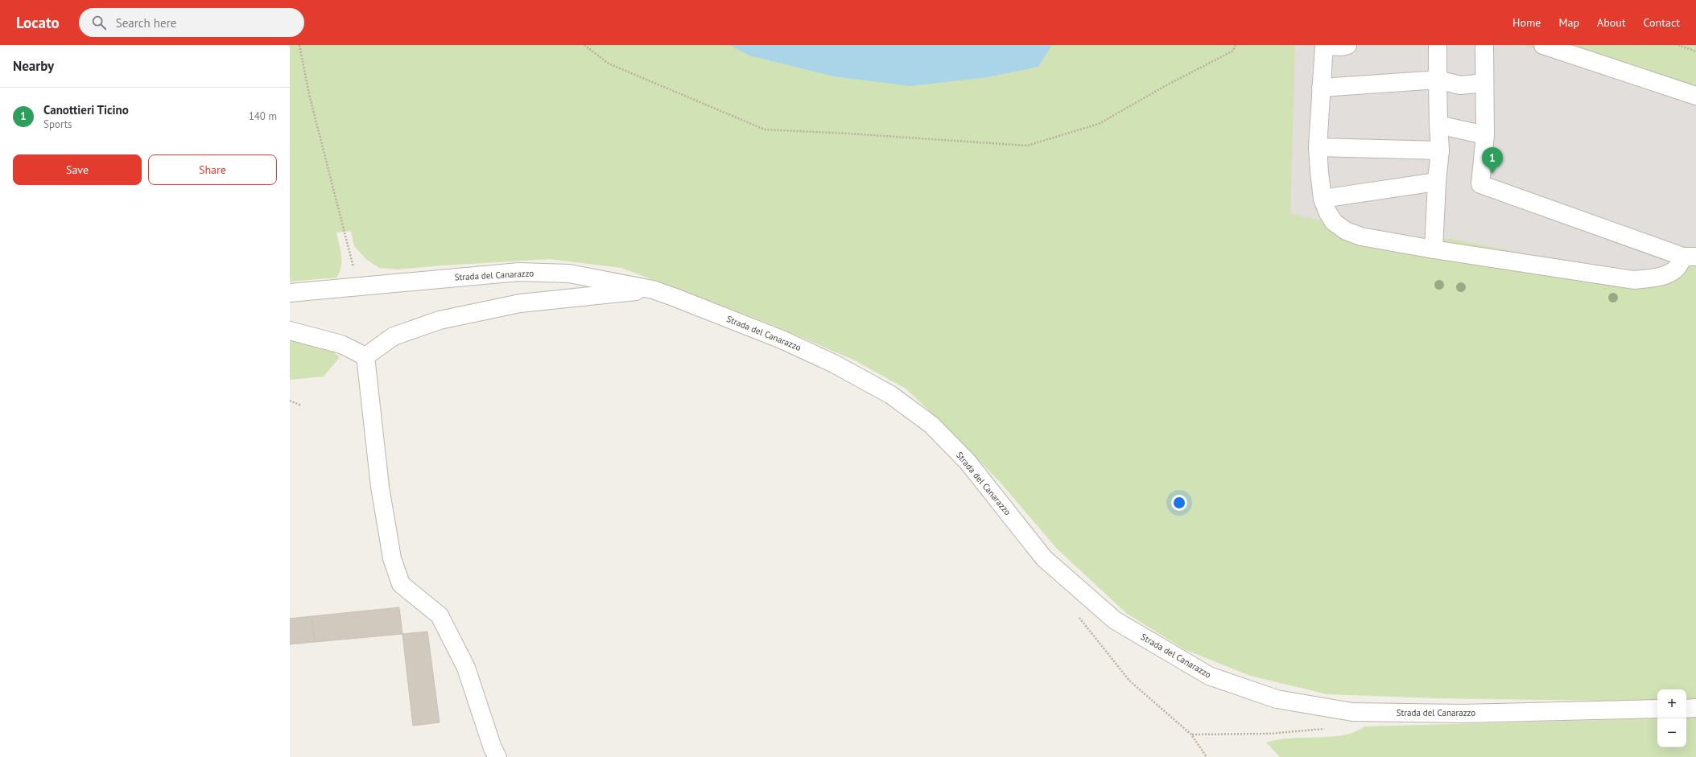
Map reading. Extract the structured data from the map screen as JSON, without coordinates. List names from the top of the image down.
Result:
{
  "streets": {
    "street": ["Strada del Canarazzo"]
  },
  "page": {
    "header": "Locato",
    "search": "Search here",
    "nav": [
      "Home",
      "Map",
      "About",
      "Contact"
    ],
    "heading": "Nearby",
    "list": [
      {
        "mark": "1",
        "name": "Canottieri Ticino",
        "note": "Sports",
        "value": "140 m"
      }
    ],
    "buttons": ["Save", "Share"],
    "pins": "1",
    "map_buttons": ["+", "−"]
  }
}
